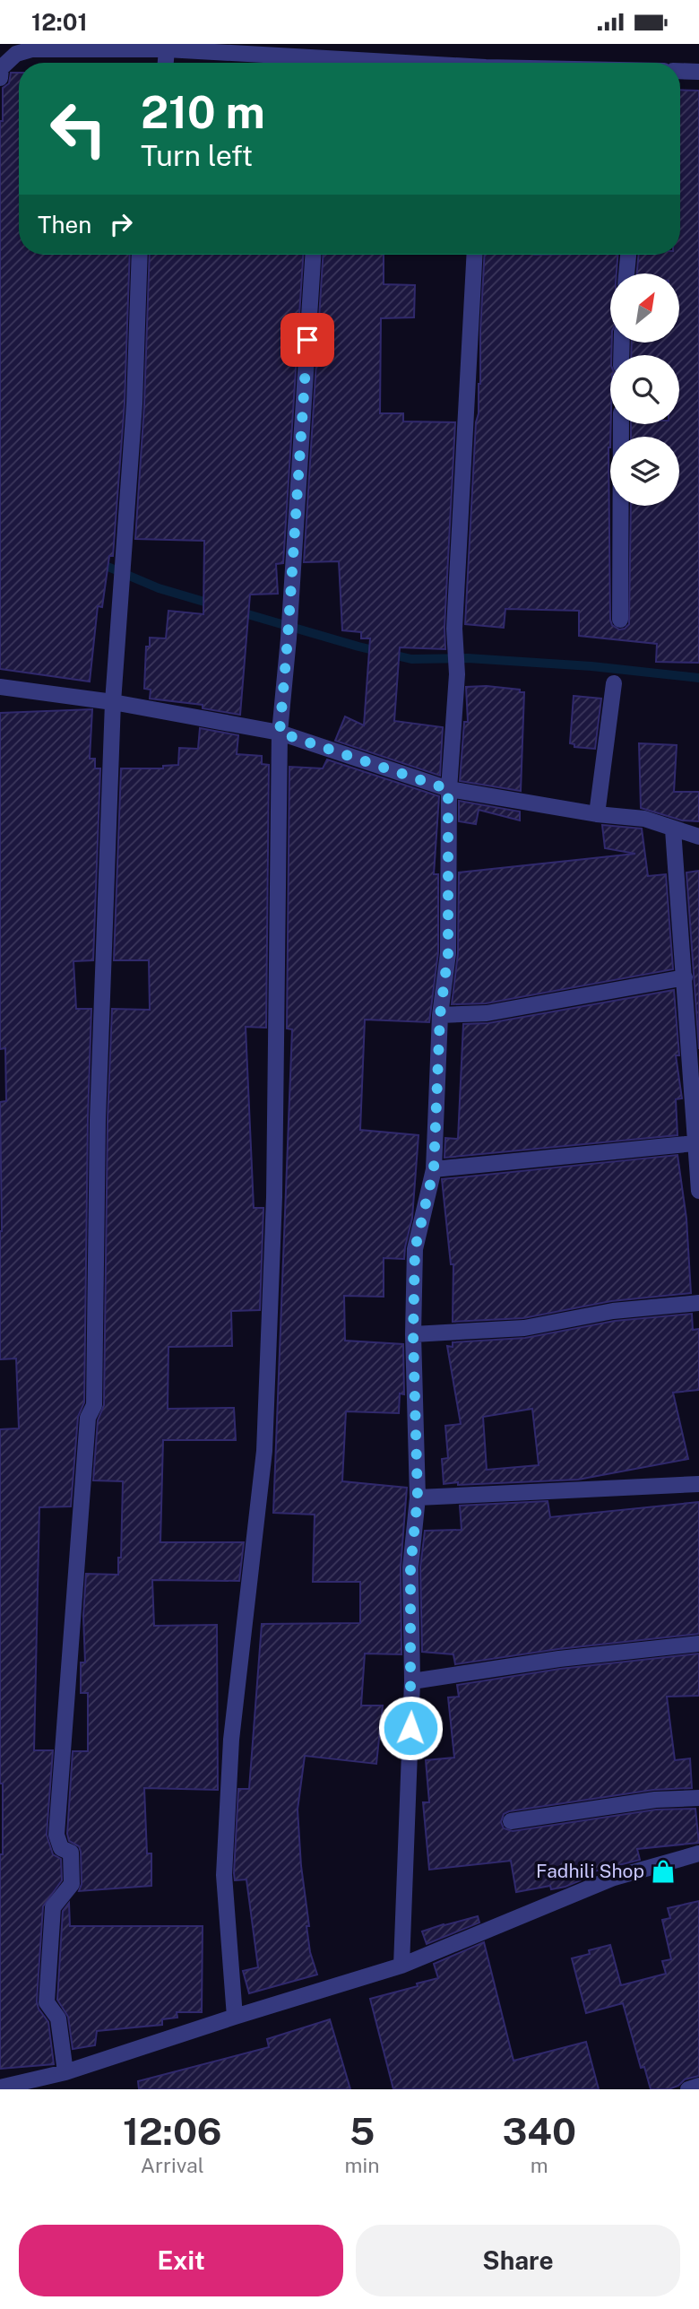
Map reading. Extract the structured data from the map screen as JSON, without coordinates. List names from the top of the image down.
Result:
{
  "places": {
    "shop": ["Fadhili Shop"]
  },
  "north": "top right",
  "page": {
    "status": "12:01",
    "turn": ["210 m", "Turn left"],
    "then": "Then",
    "eta": [
      "12:06",
      "Arrival",
      "5",
      "min",
      "340",
      "m"
    ],
    "buttons": ["Exit", "Share"]
  }
}
